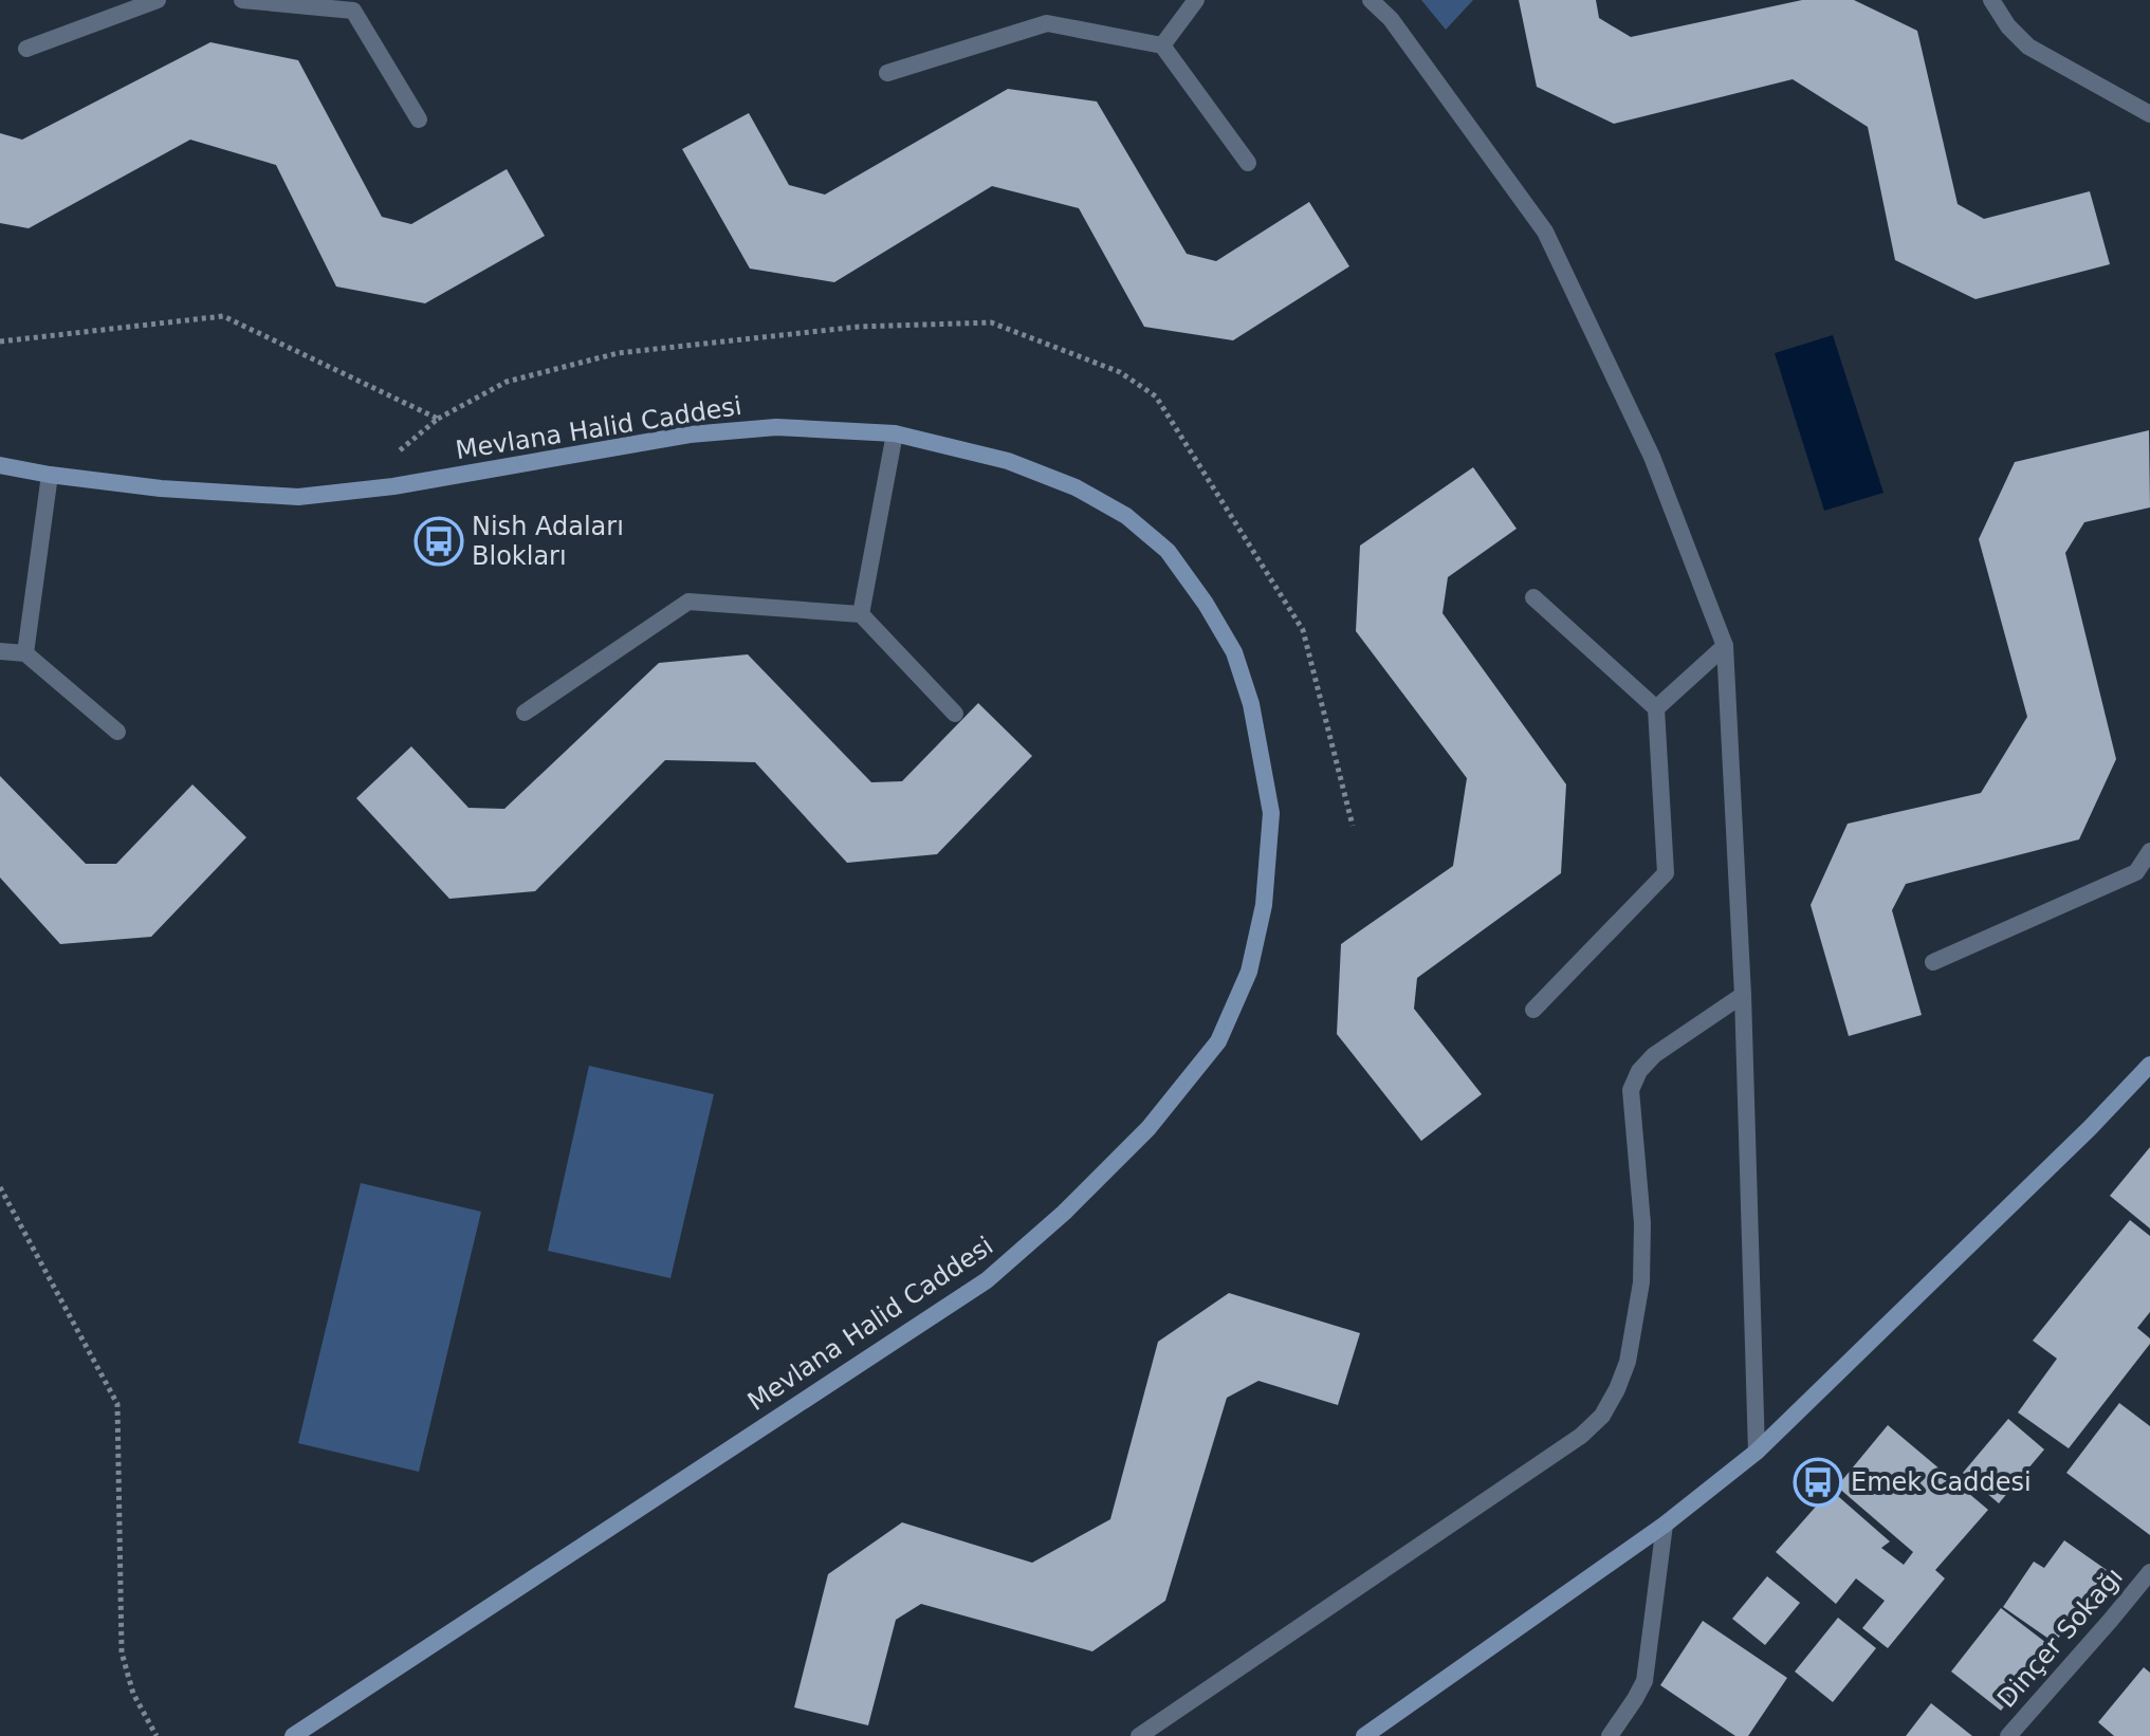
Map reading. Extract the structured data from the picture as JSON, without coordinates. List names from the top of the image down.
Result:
{
  "streets": {
    "street": ["Mevlana Halid Caddesi", "Dinçer Sokağı"]
  },
  "places": {
    "bus stop": ["Nish Adaları Blokları", "Emek Caddesi"]
  }
}
